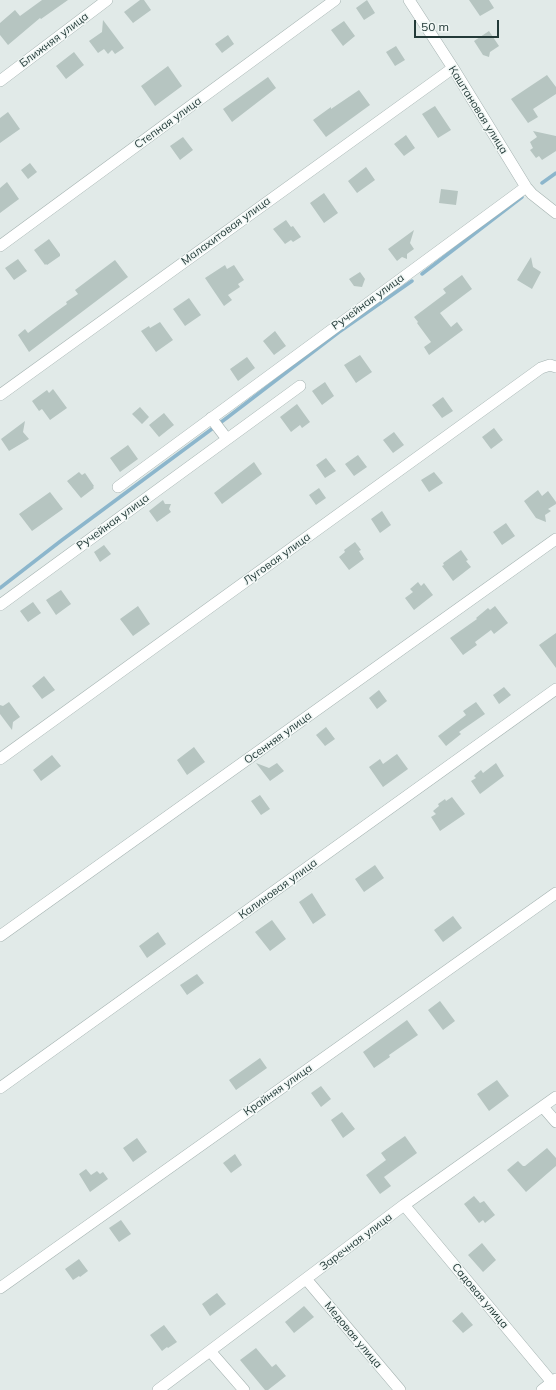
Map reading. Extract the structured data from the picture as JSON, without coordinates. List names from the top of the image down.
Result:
{
  "streets": {
    "street": [
      "Ближняя улица",
      "Каштановая улица",
      "Степная улица",
      "Малахитовая улица",
      "Ручейная улица",
      "Луговая улица",
      "Осенняя улица",
      "Калиновая улица",
      "Крайняя улица",
      "Заречная улица",
      "Садовая улица",
      "Медовая улица"
    ]
  },
  "crossings": [
    ["Каштановая улица", "Малахитовая улица"],
    ["Каштановая улица", "Ручейная улица"],
    ["Заречная улица", "Садовая улица"],
    ["Заречная улица", "Медовая улица"]
  ],
  "scale_bar": "50 m"
}
